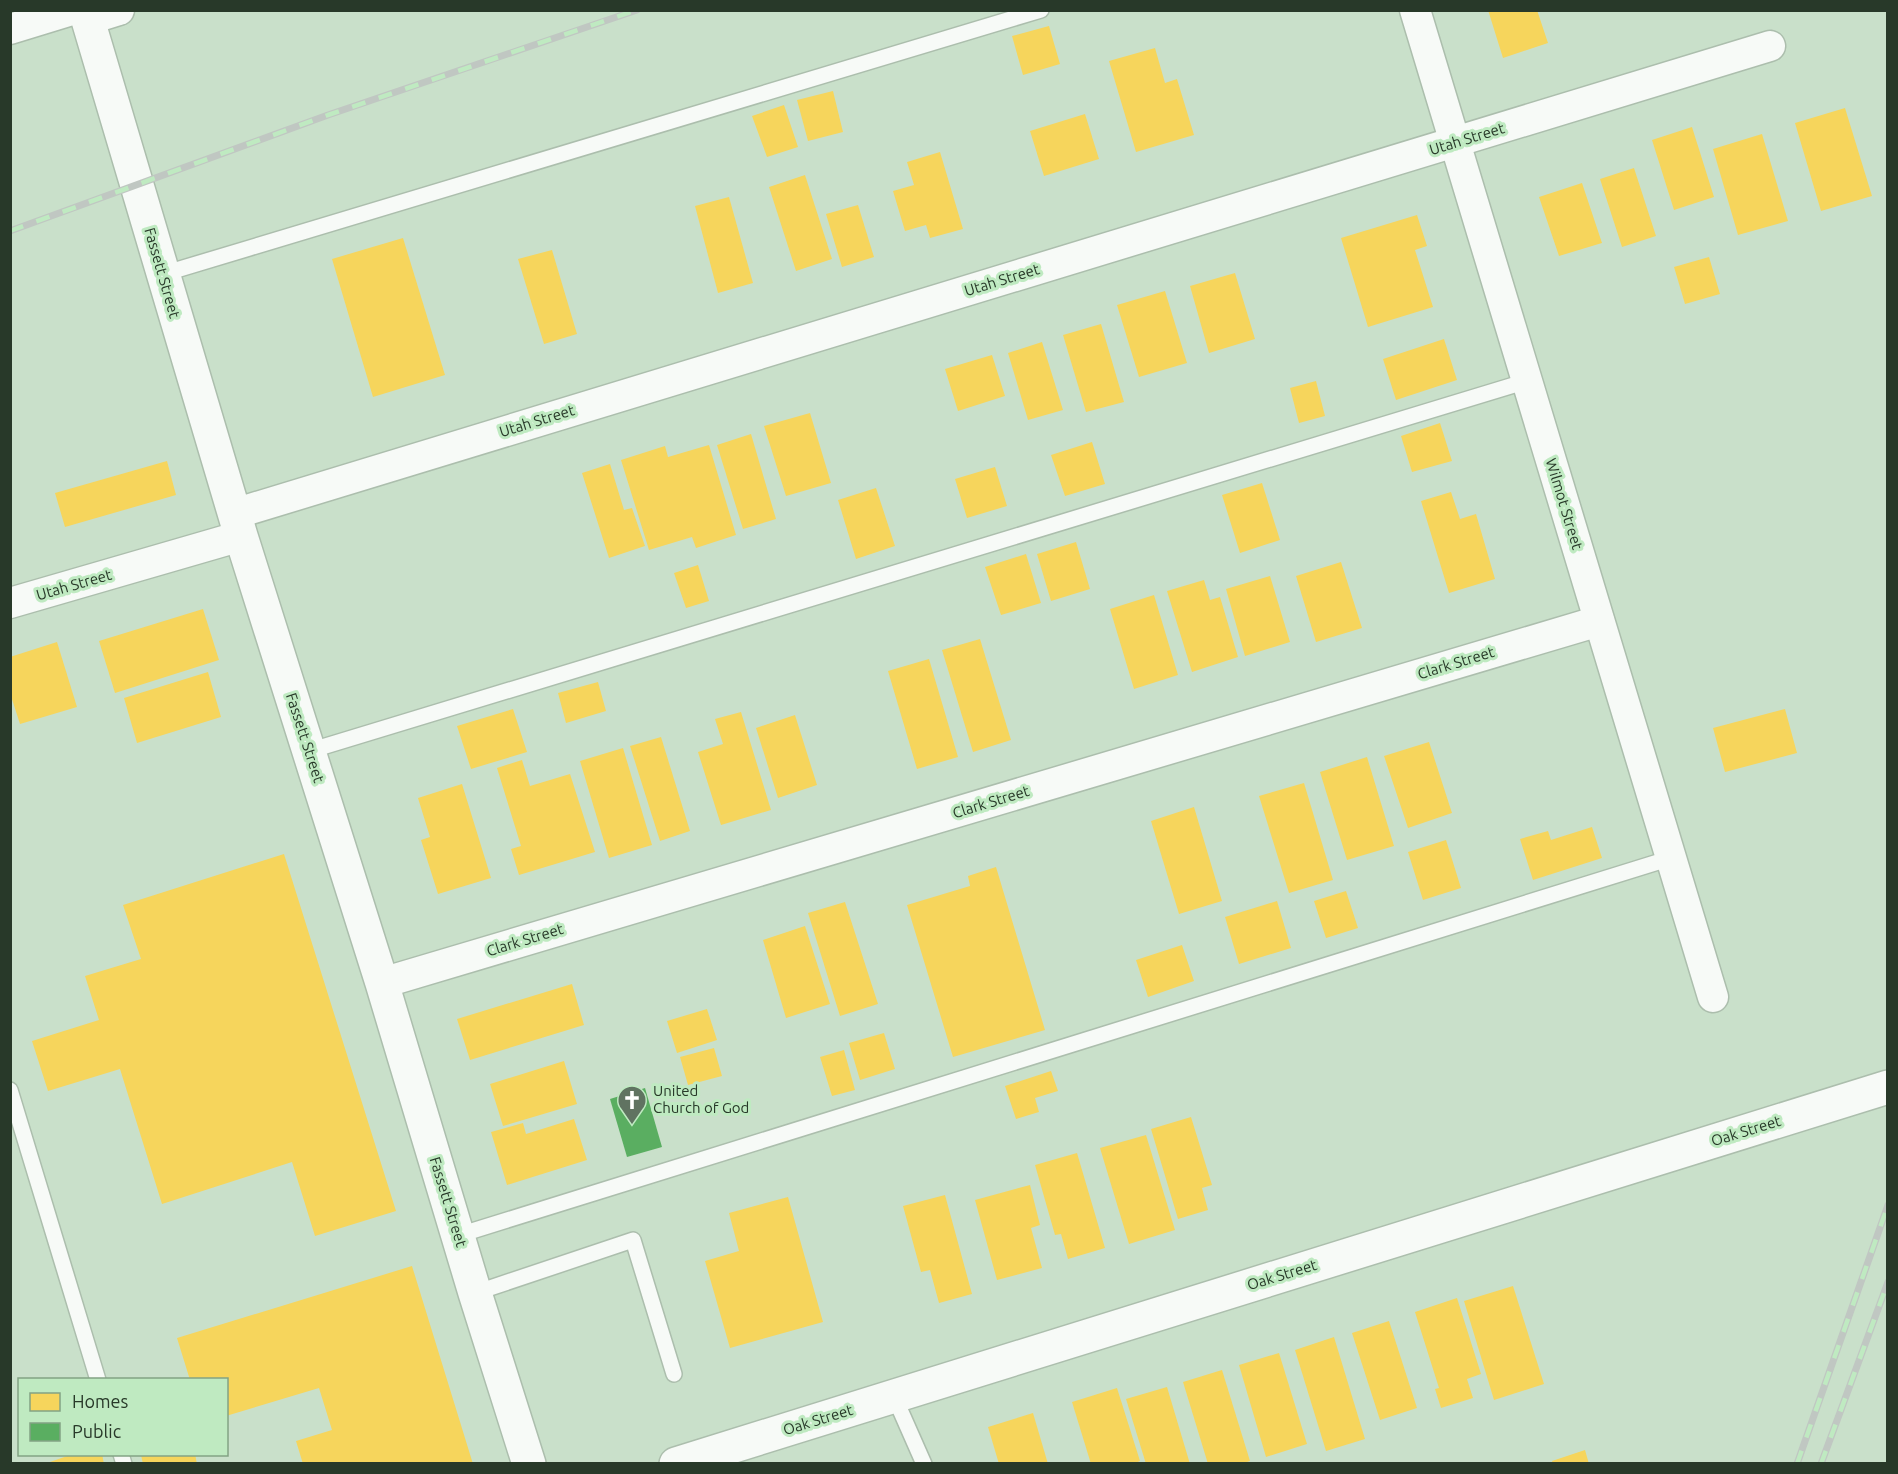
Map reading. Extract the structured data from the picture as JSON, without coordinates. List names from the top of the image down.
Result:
{
  "streets": {
    "main road": ["Fassett Street", "Oak Street"],
    "street": ["Utah Street", "Wilmot Street", "Clark Street"]
  },
  "crossings": [
    ["Utah Street", "Fassett Street"],
    ["Utah Street", "Wilmot Street"],
    ["Fassett Street", "Clark Street"],
    ["Wilmot Street", "Clark Street"]
  ],
  "places": {
    "church": ["United Church of God"]
  },
  "legend": ["Homes", "Public"]
}
